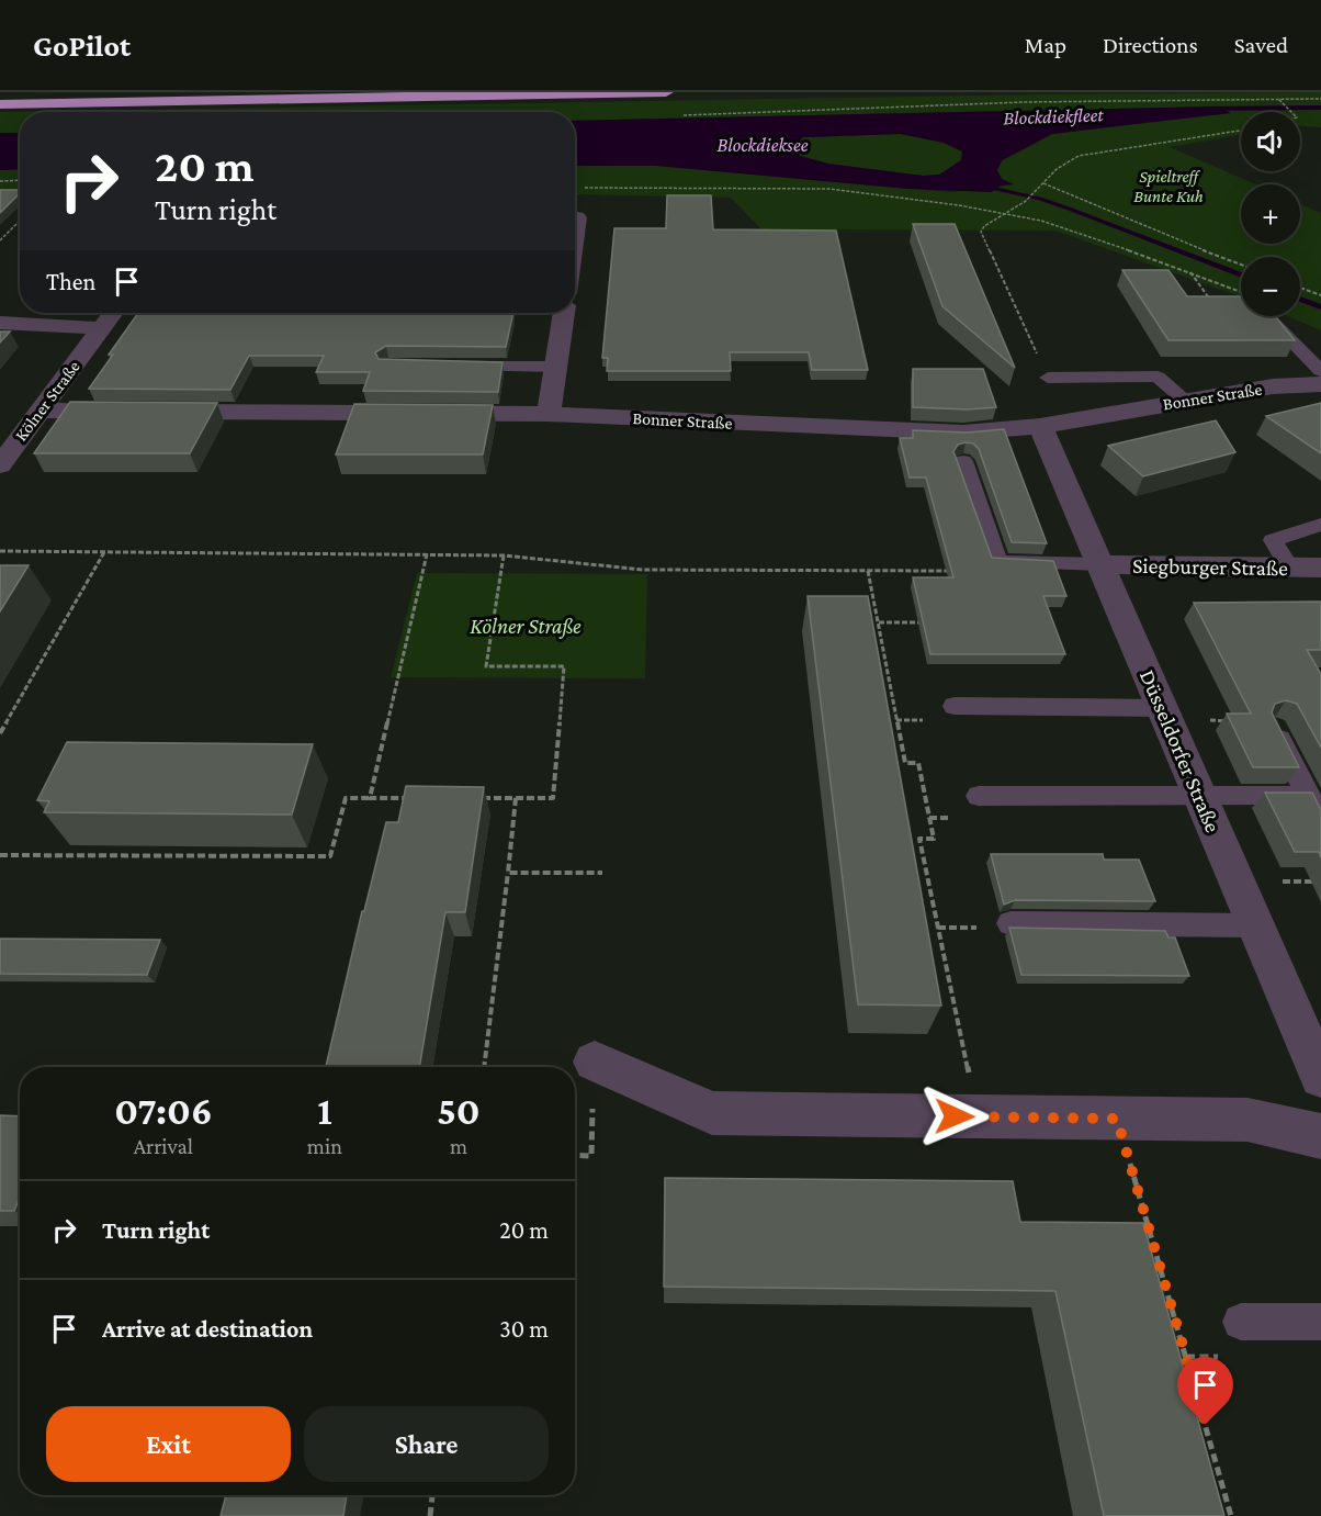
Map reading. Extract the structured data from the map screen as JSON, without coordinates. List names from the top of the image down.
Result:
{
  "streets": {
    "street": [
      "Bonner Straße",
      "Kölner Straße",
      "Siegburger Straße",
      "Düsseldorfer Straße"
    ]
  },
  "crossings": [
    ["Bonner Straße", "Kölner Straße"],
    ["Bonner Straße", "Düsseldorfer Straße"],
    ["Siegburger Straße", "Düsseldorfer Straße"]
  ],
  "water": ["Blockdiekfleet", "Blockdieksee"],
  "parks": ["Spieltreff Bunte Kuh", "Kölner Straße"],
  "page": {
    "header": "GoPilot",
    "nav": ["Map", "Directions", "Saved"],
    "map_buttons": ["+", "−"],
    "turn": ["20 m", "Turn right"],
    "then": "Then",
    "eta": [
      "07:06",
      "Arrival",
      "1",
      "min",
      "50",
      "m"
    ],
    "list": [
      {
        "name": "Turn right",
        "value": "20 m"
      },
      {
        "name": "Arrive at destination",
        "value": "30 m"
      }
    ],
    "buttons": ["Exit", "Share"]
  }
}
